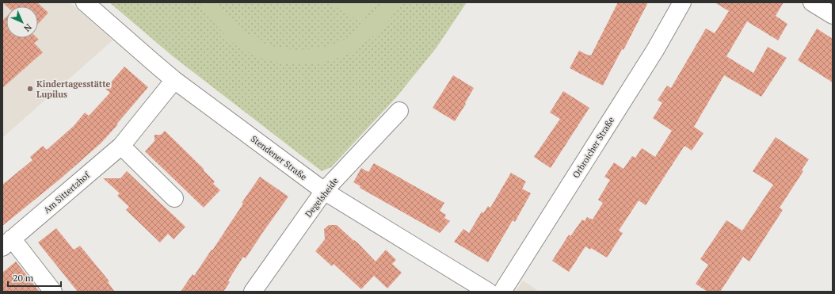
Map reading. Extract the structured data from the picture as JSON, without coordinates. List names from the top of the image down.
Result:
{
  "streets": {
    "street": [
      "Orbroicher Straße",
      "Stendener Straße",
      "Am Sittertzhof",
      "Degelsheide"
    ]
  },
  "crossings": [
    ["Stendener Straße", "Am Sittertzhof"],
    ["Stendener Straße", "Degelsheide"]
  ],
  "places": ["Kindertagesstätte Lupilus"],
  "scale_bar": "20 m",
  "north": "bottom right"
}
